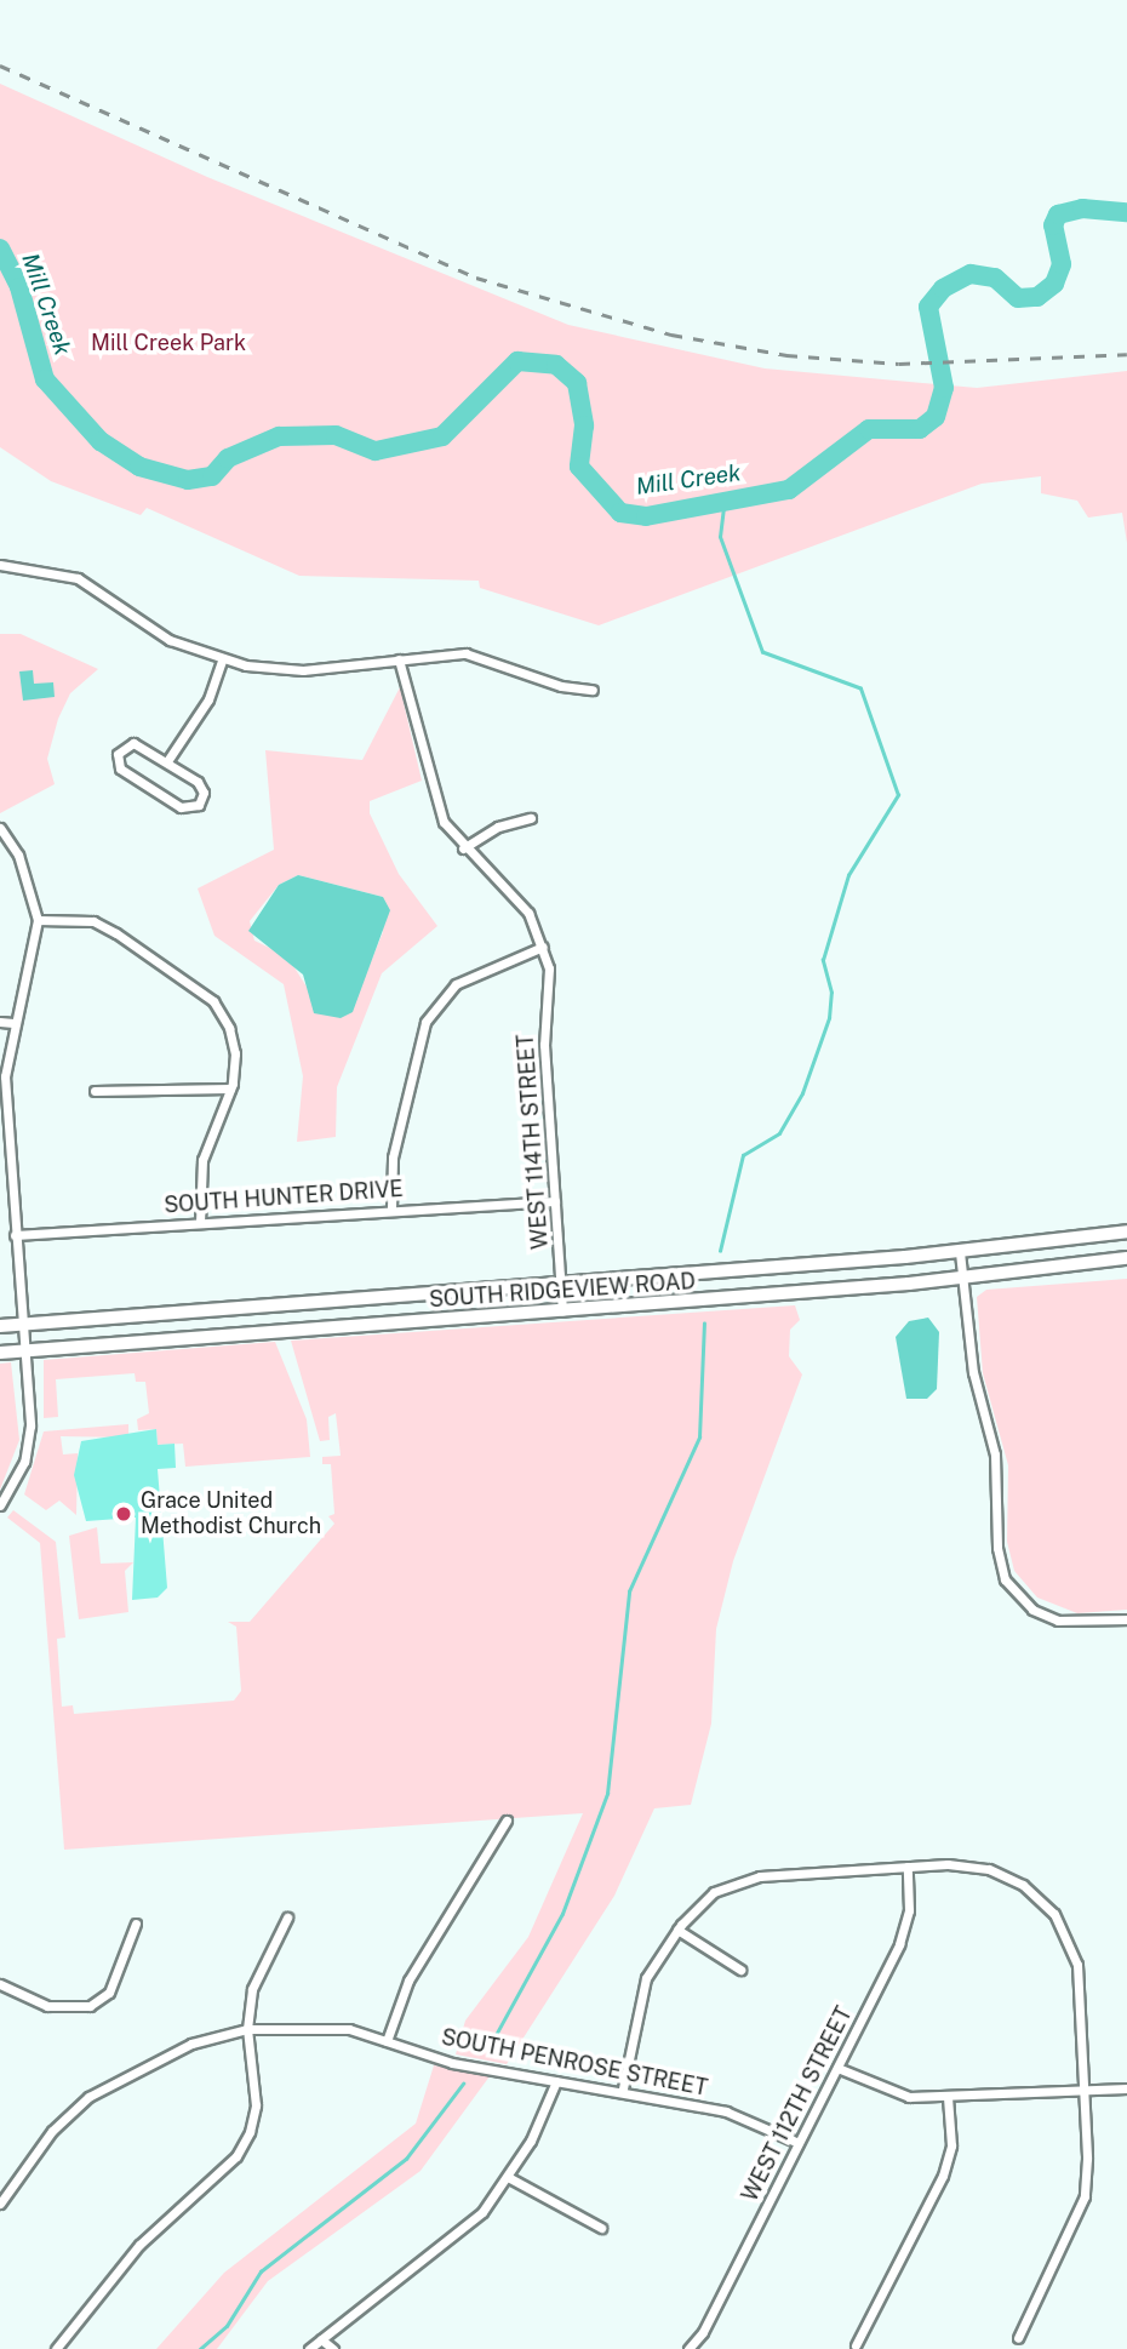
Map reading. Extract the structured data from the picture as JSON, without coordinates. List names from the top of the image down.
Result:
{
  "streets": {
    "main road": ["SOUTH RIDGEVIEW ROAD"],
    "street": [
      "WEST 114TH STREET",
      "SOUTH HUNTER DRIVE",
      "SOUTH PENROSE STREET",
      "WEST 112TH STREET"
    ]
  },
  "crossings": [
    ["WEST 114TH STREET", "SOUTH HUNTER DRIVE"],
    ["WEST 114TH STREET", "SOUTH RIDGEVIEW ROAD"],
    ["SOUTH PENROSE STREET", "WEST 112TH STREET"]
  ],
  "water": ["Mill Creek"],
  "parks": ["Mill Creek Park"],
  "places": ["Grace United Methodist Church"]
}
